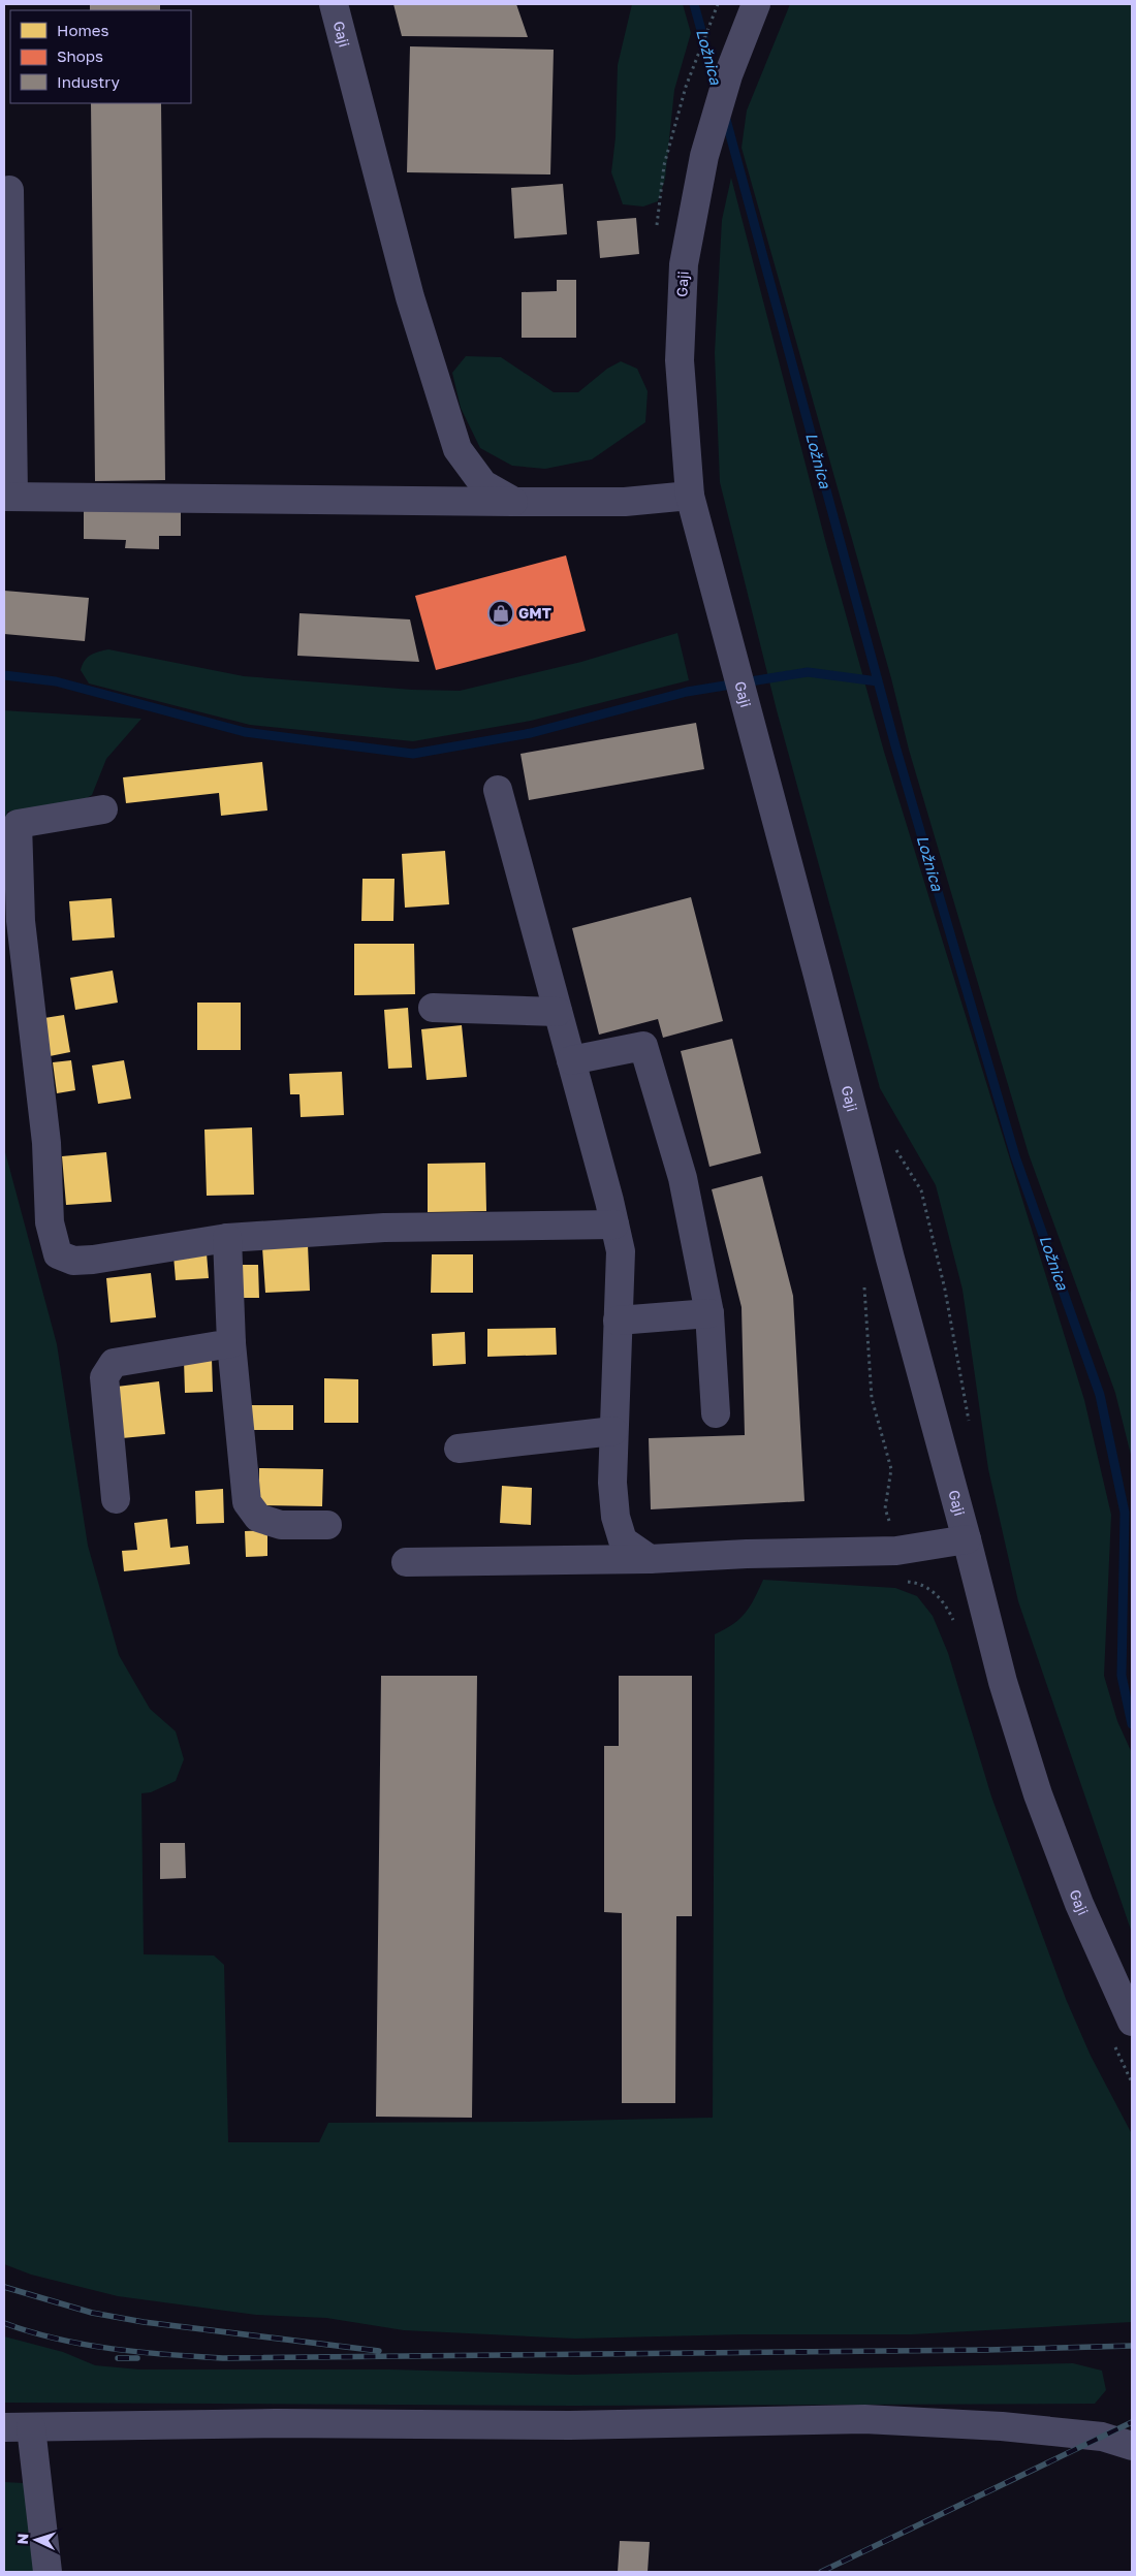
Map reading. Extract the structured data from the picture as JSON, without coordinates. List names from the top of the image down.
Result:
{
  "streets": {
    "street": ["Gaji"]
  },
  "water": ["Ložnica"],
  "places": {
    "shop": ["GMT"]
  },
  "legend": ["Homes", "Shops", "Industry"],
  "north": "left"
}
